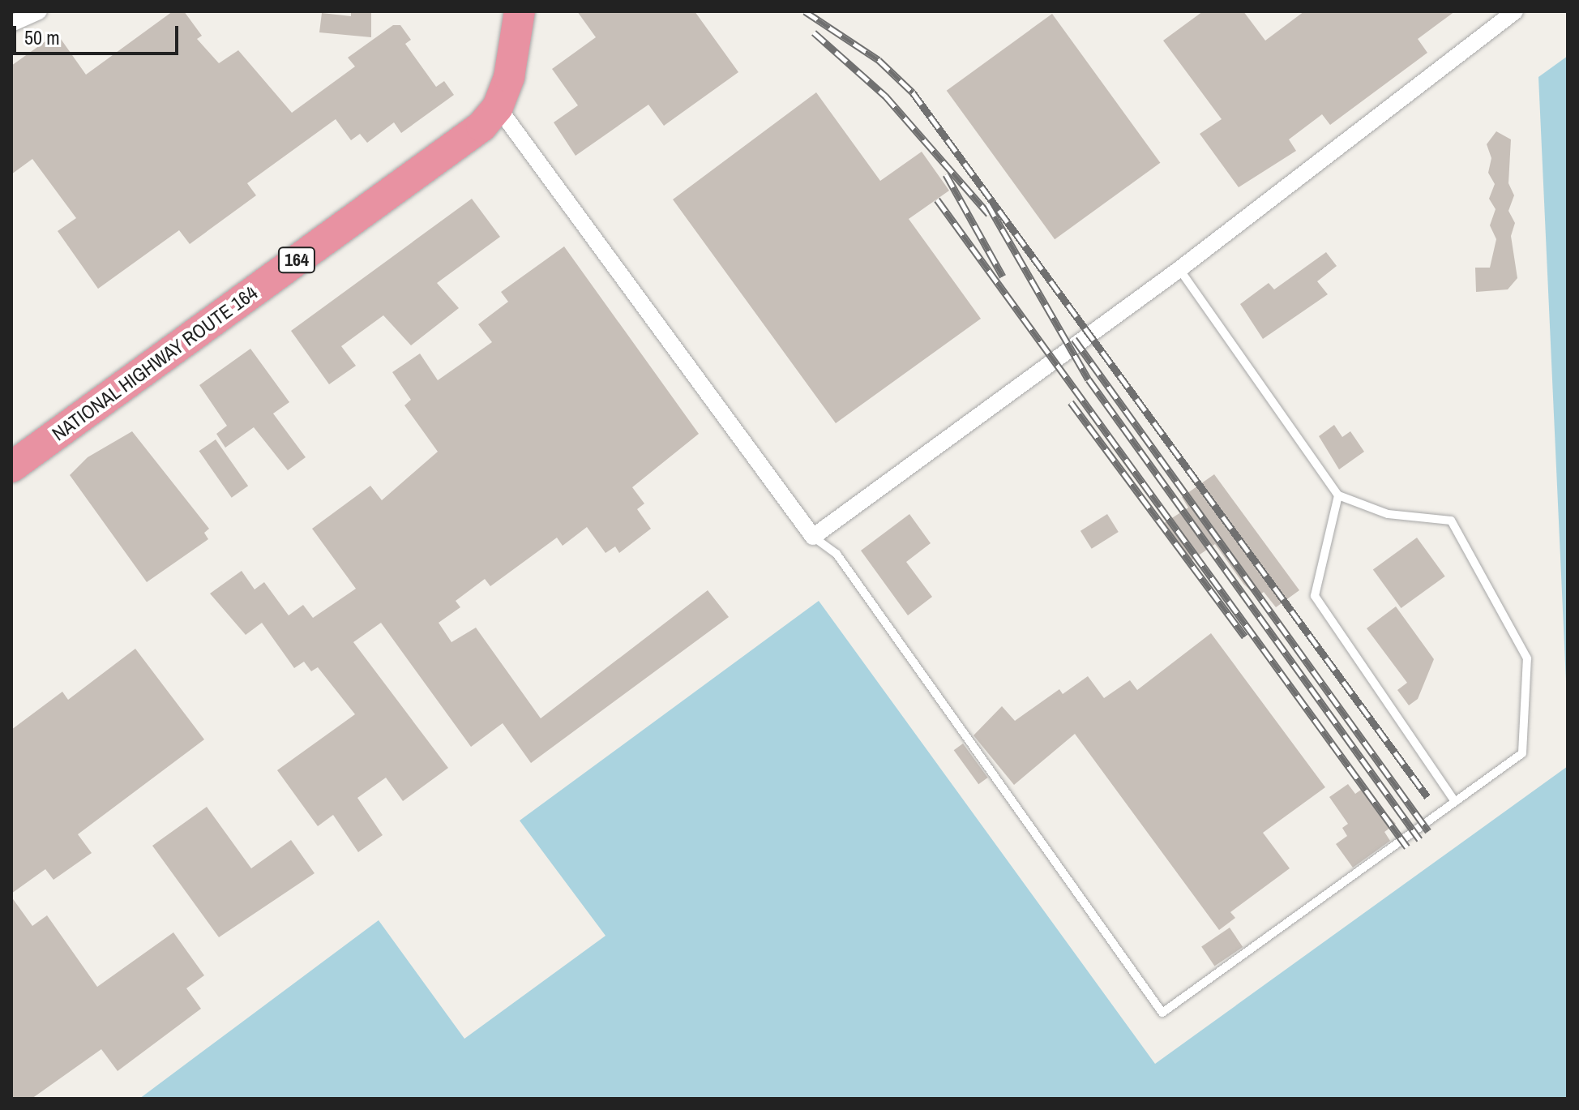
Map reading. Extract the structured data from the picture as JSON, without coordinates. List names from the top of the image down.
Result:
{
  "streets": {
    "highway": ["164", "NATIONAL HIGHWAY ROUTE 164"]
  },
  "scale_bar": "50 m"
}
